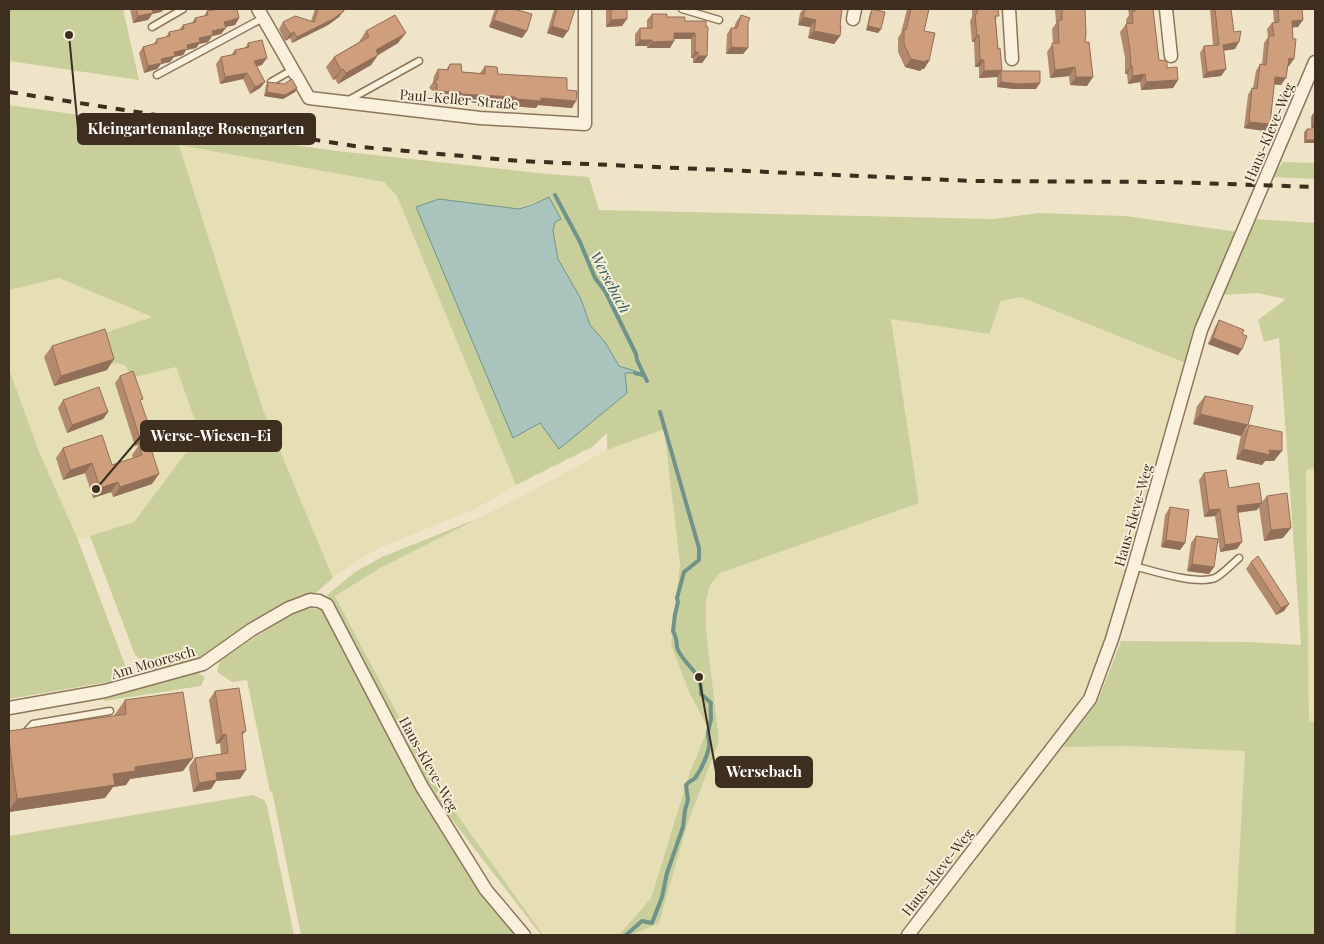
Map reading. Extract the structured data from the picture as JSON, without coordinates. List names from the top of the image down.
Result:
{
  "streets": {
    "street": ["Paul-Keller-Straße", "Haus-Kleve-Weg", "Am Mooresch"]
  },
  "crossings": [
    ["Haus-Kleve-Weg", "Am Mooresch"]
  ],
  "water": ["Wersebach"],
  "places": ["Kleingartenanlage Rosengarten", "Werse-Wiesen-Ei", "Wersebach"]
}
